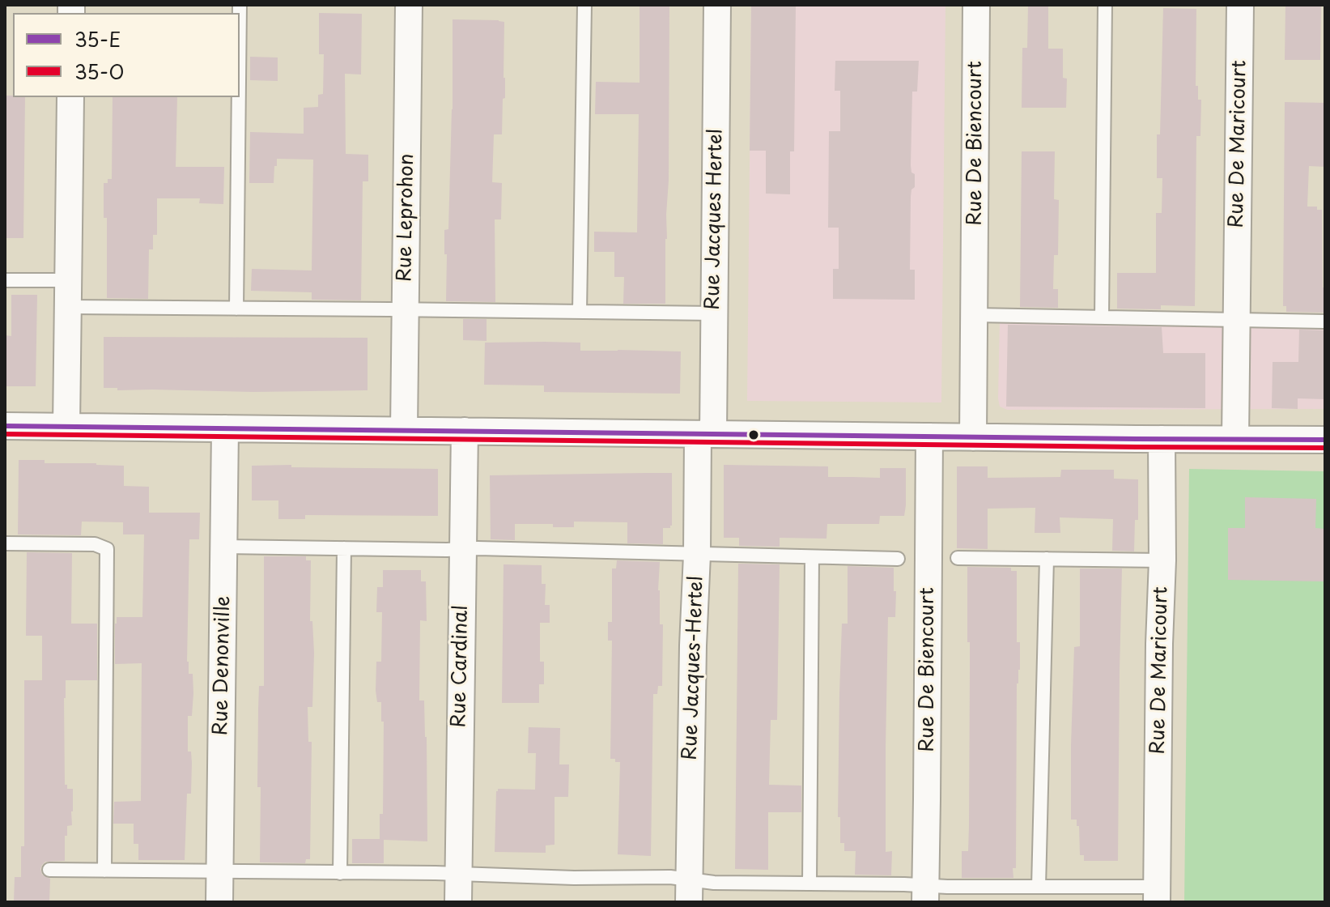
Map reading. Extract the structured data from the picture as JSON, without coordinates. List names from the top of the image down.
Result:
{
  "streets": {
    "street": [
      "Rue De Biencourt",
      "Rue De Maricourt",
      "Rue Leprohon",
      "Rue Jacques Hertel",
      "Rue Denonville",
      "Rue Cardinal",
      "Rue Jacques-Hertel"
    ]
  },
  "crossings": [
    ["Rue Jacques Hertel", "Rue Jacques-Hertel"]
  ],
  "lines": ["transit line 35-E", "transit line 35-O"],
  "legend": ["35-E", "35-O"]
}
